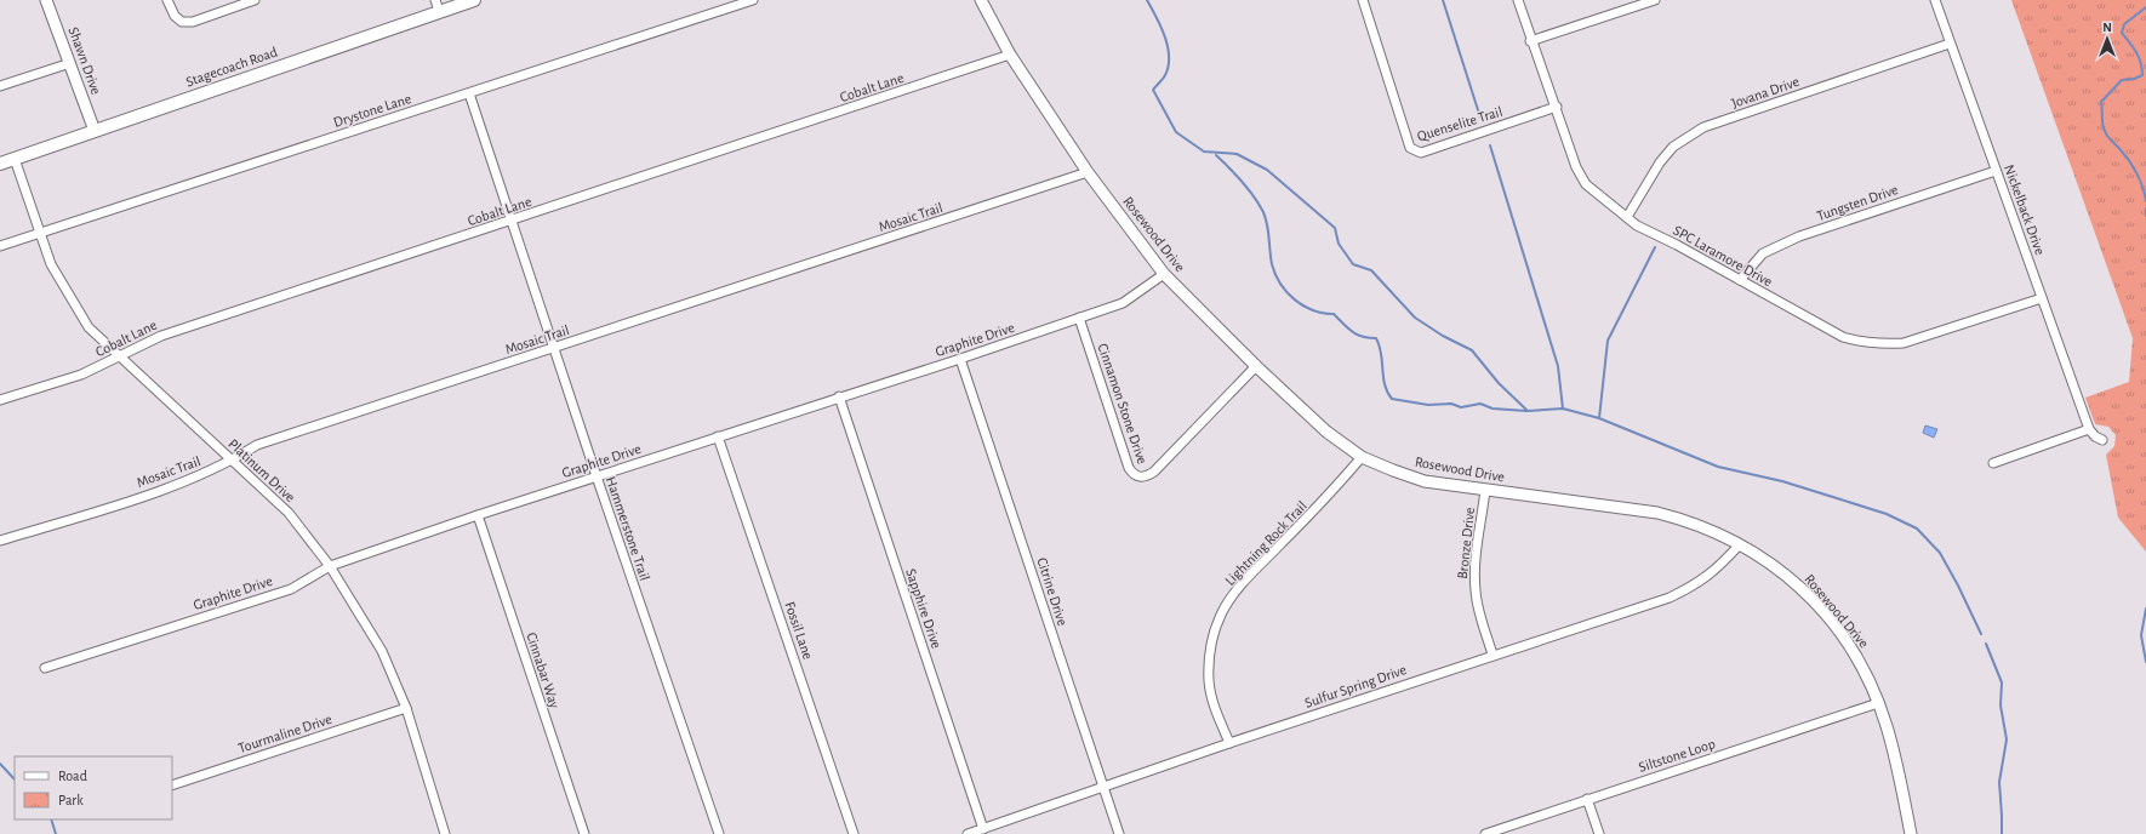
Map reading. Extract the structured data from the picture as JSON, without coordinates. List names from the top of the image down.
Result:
{
  "streets": {
    "main road": ["Stagecoach Road"],
    "street": [
      "Shawn Drive",
      "Cobalt Lane",
      "Jovana Drive",
      "Drystone Lane",
      "Quenselite Trail",
      "Tungsten Drive",
      "Nickelback Drive",
      "Mosaic Trail",
      "Rosewood Drive",
      "SPC Laramore Drive",
      "Graphite Drive",
      "Cinnamon Stone Drive",
      "Platinum Drive",
      "Hammerstone Trail",
      "Lightning Rock Trail",
      "Bronze Drive",
      "Citrine Drive",
      "Sapphire Drive",
      "Fossil Lane",
      "Cinnabar Way",
      "Sulfur Spring Drive",
      "Tourmaline Drive",
      "Siltstone Loop"
    ]
  },
  "crossings": [
    ["Shawn Drive", "Stagecoach Road"],
    ["Stagecoach Road", "Platinum Drive"],
    ["Cobalt Lane", "Rosewood Drive"],
    ["Cobalt Lane", "Platinum Drive"],
    ["Cobalt Lane", "Hammerstone Trail"],
    ["Jovana Drive", "Nickelback Drive"],
    ["Jovana Drive", "SPC Laramore Drive"],
    ["Drystone Lane", "Platinum Drive"],
    ["Drystone Lane", "Hammerstone Trail"],
    ["Quenselite Trail", "SPC Laramore Drive"],
    ["Tungsten Drive", "Nickelback Drive"],
    ["Tungsten Drive", "SPC Laramore Drive"],
    ["Nickelback Drive", "SPC Laramore Drive"],
    ["Mosaic Trail", "Rosewood Drive"],
    ["Mosaic Trail", "Platinum Drive"],
    ["Mosaic Trail", "Hammerstone Trail"],
    ["Rosewood Drive", "Graphite Drive"],
    ["Rosewood Drive", "Cinnamon Stone Drive"],
    ["Rosewood Drive", "Lightning Rock Trail"],
    ["Rosewood Drive", "Bronze Drive"],
    ["Rosewood Drive", "Sulfur Spring Drive"],
    ["Rosewood Drive", "Siltstone Loop"],
    ["Graphite Drive", "Cinnamon Stone Drive"],
    ["Graphite Drive", "Platinum Drive"],
    ["Graphite Drive", "Hammerstone Trail"],
    ["Graphite Drive", "Citrine Drive"],
    ["Graphite Drive", "Sapphire Drive"],
    ["Graphite Drive", "Fossil Lane"],
    ["Graphite Drive", "Cinnabar Way"],
    ["Platinum Drive", "Tourmaline Drive"],
    ["Lightning Rock Trail", "Sulfur Spring Drive"],
    ["Bronze Drive", "Sulfur Spring Drive"],
    ["Citrine Drive", "Sulfur Spring Drive"],
    ["Sapphire Drive", "Sulfur Spring Drive"]
  ],
  "legend": ["Road", "Park"],
  "north": "top"
}
